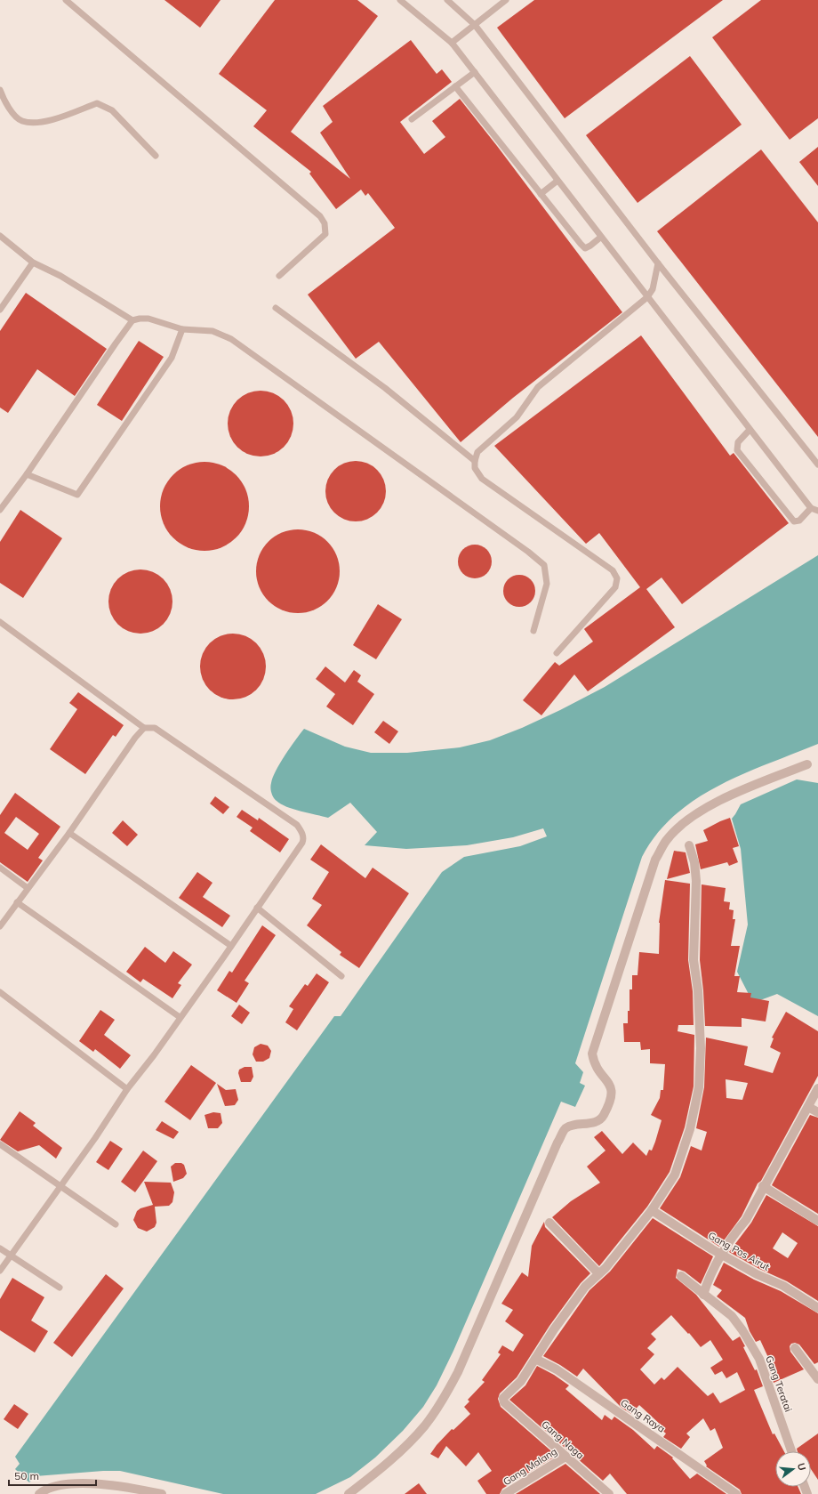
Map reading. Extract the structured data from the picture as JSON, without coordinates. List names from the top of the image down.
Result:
{
  "streets": {
    "street": [
      "Gang Pos Airut",
      "Gang Teratai",
      "Gang Raya",
      "Gang Naga",
      "Gang Malang"
    ]
  },
  "crossings": [
    ["Gang Raya", "Gang Naga"],
    ["Gang Naga", "Gang Malang"]
  ],
  "scale_bar": "50 m",
  "north": "right"
}
